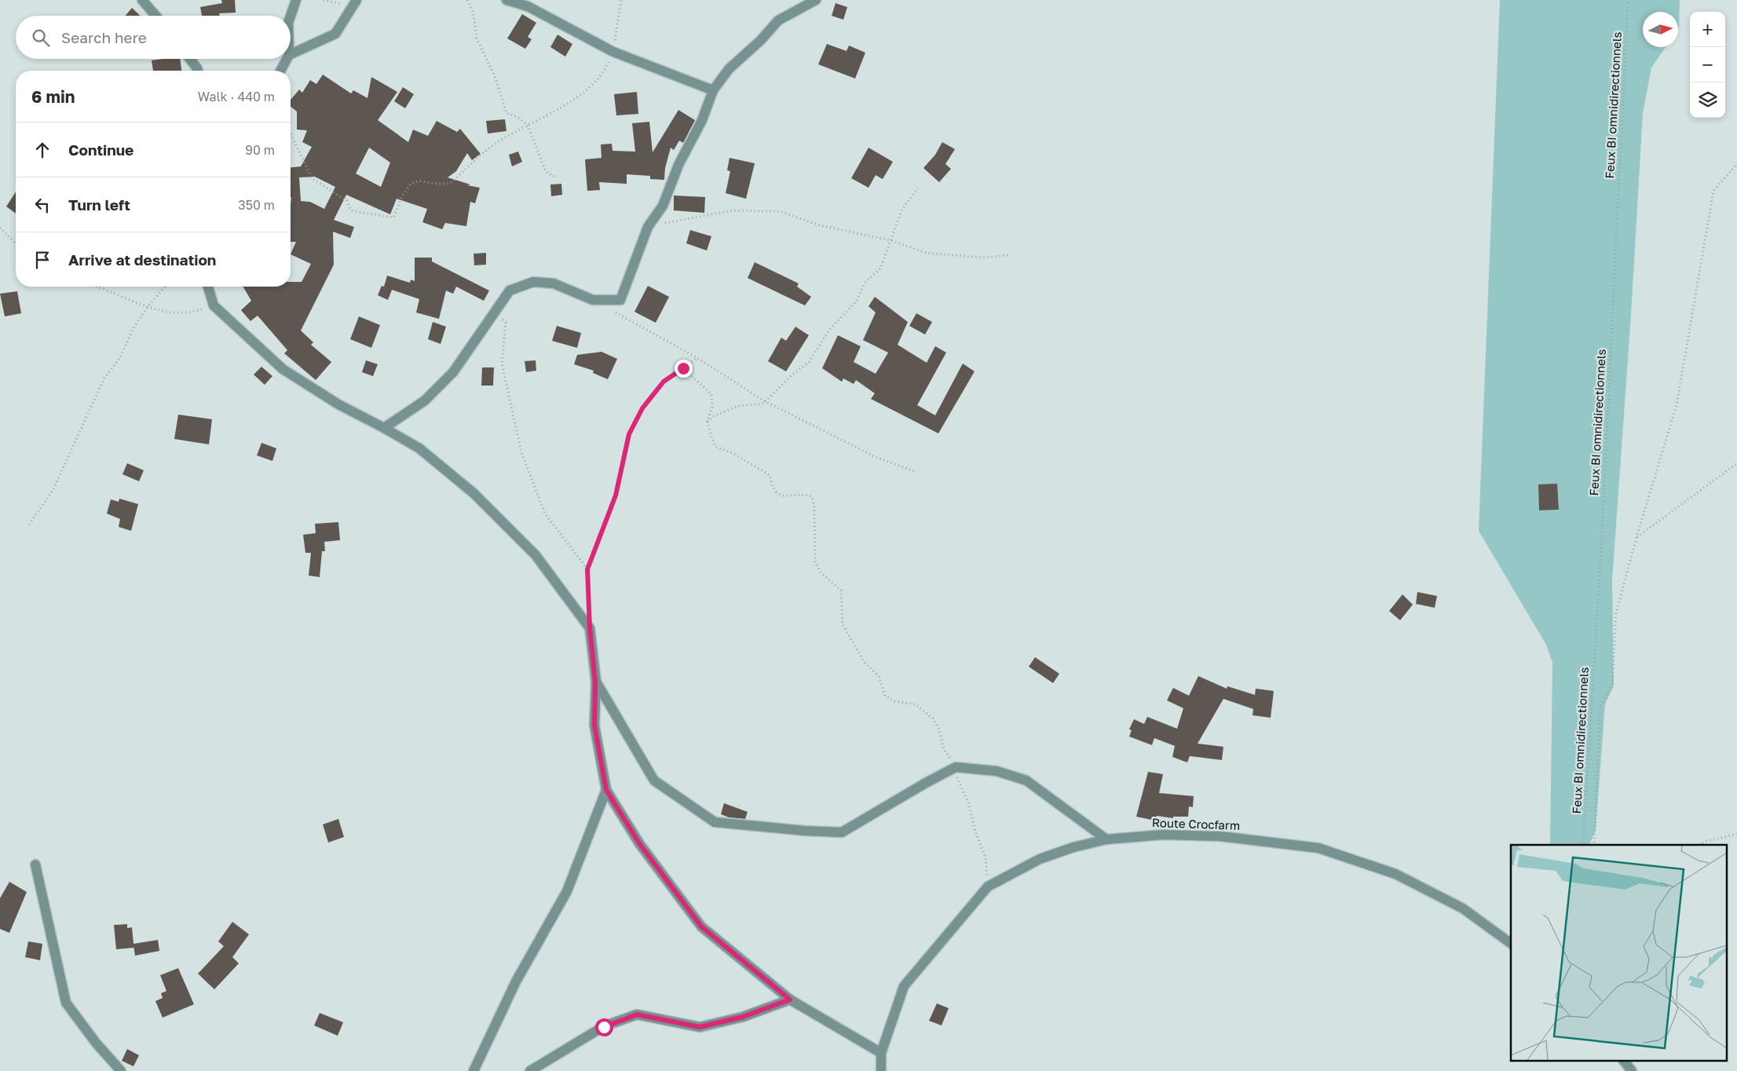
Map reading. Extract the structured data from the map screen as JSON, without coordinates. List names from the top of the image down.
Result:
{
  "streets": {
    "street": ["Route Crocfarm"],
    "path": ["Feux BI omnidirectionnels"]
  },
  "north": "right",
  "page": {
    "map_buttons": ["+", "−"],
    "search": "Search here",
    "heading": ["6 min", "Walk · 440 m"],
    "list": [
      ["Continue", "90 m"],
      ["Turn left", "350 m"],
      "Arrive at destination"
    ]
  }
}
